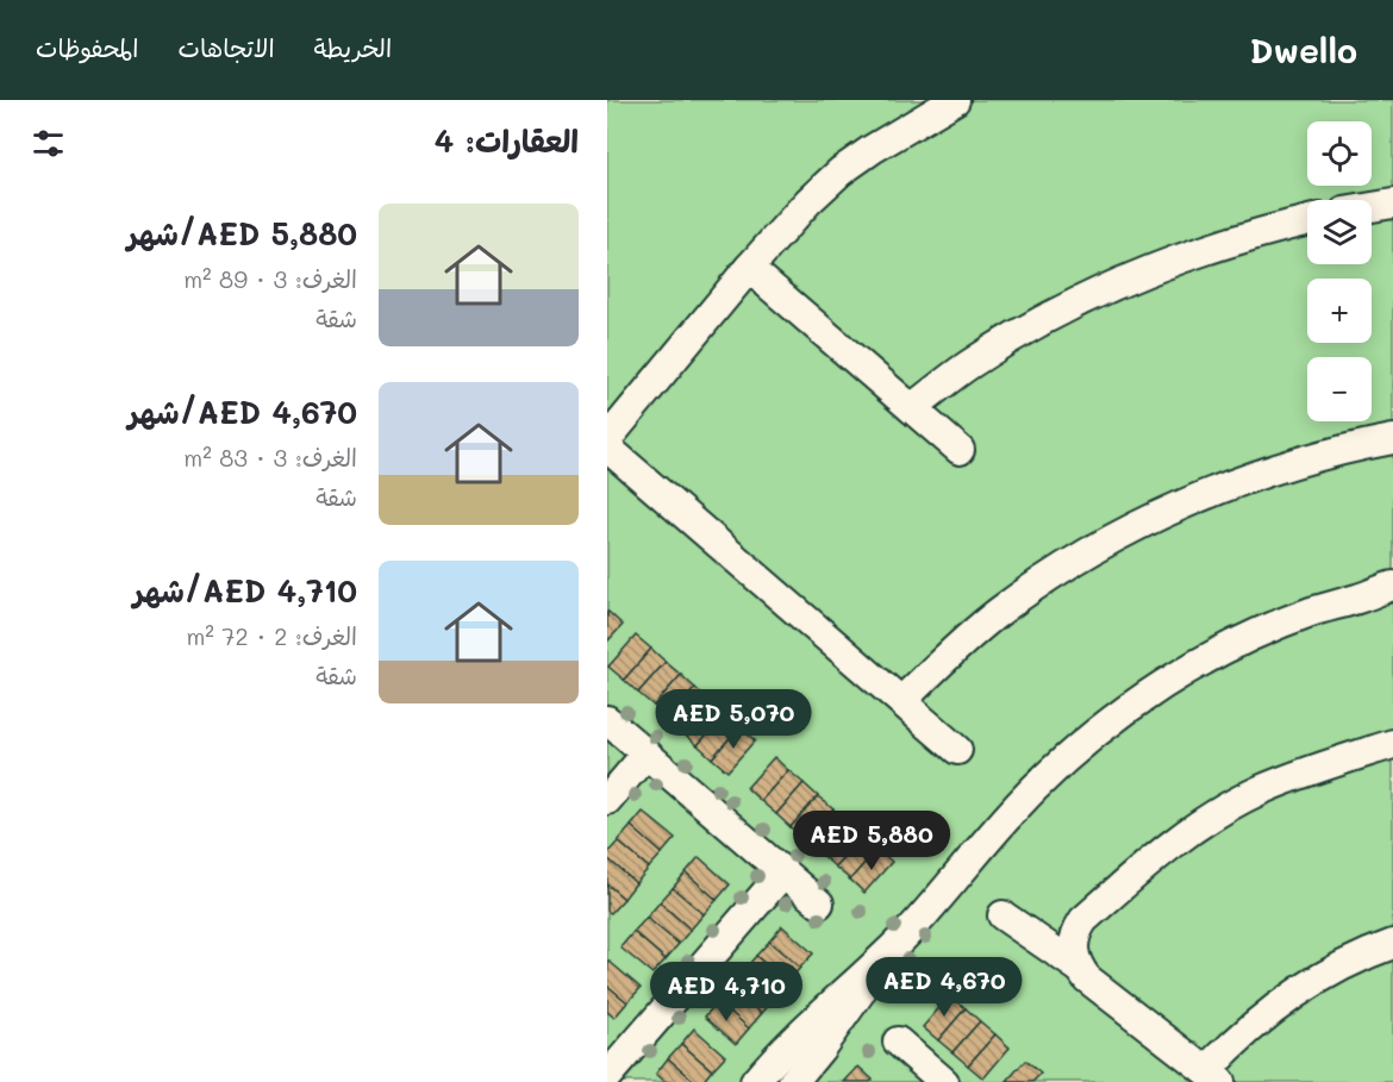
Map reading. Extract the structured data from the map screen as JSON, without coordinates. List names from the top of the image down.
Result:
{
  "page": {
    "header": "Dwello",
    "nav": ["الخريطة", "الاتجاهات", "المحفوظات"],
    "heading": "العقارات: 4",
    "map_buttons": ["+", "−"],
    "list": [
      {
        "name": "AED 5,880/شهر",
        "note": "الغرف: 3 · 89 m² · شقة"
      },
      {
        "name": "AED 4,670/شهر",
        "note": "الغرف: 3 · 83 m² · شقة"
      },
      {
        "name": "AED 4,710/شهر",
        "note": "الغرف: 2 · 72 m² · شقة"
      }
    ],
    "price": [
      "AED 5,070",
      "AED 5,880",
      "AED 4,670",
      "AED 4,710"
    ]
  }
}
